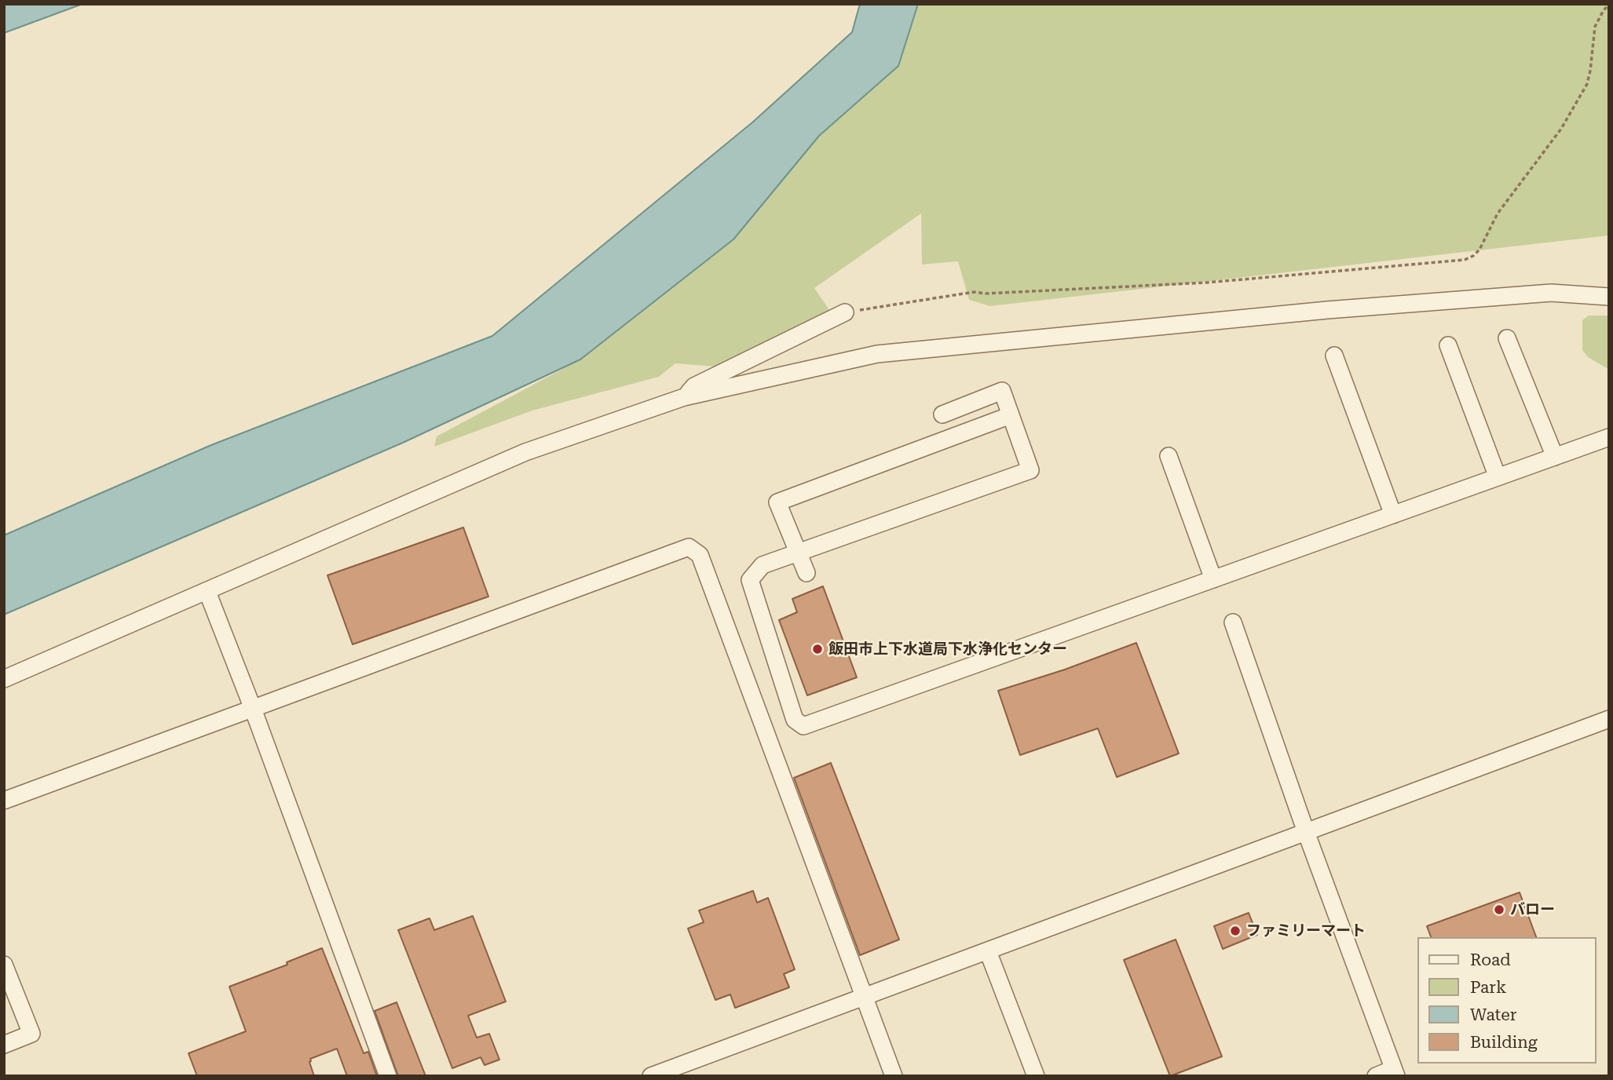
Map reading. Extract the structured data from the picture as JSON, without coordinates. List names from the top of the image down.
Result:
{
  "places": ["飯田市上下水道局下水浄化センター", "バロー", "ファミリーマート"],
  "legend": [
    "Road",
    "Park",
    "Water",
    "Building"
  ]
}
